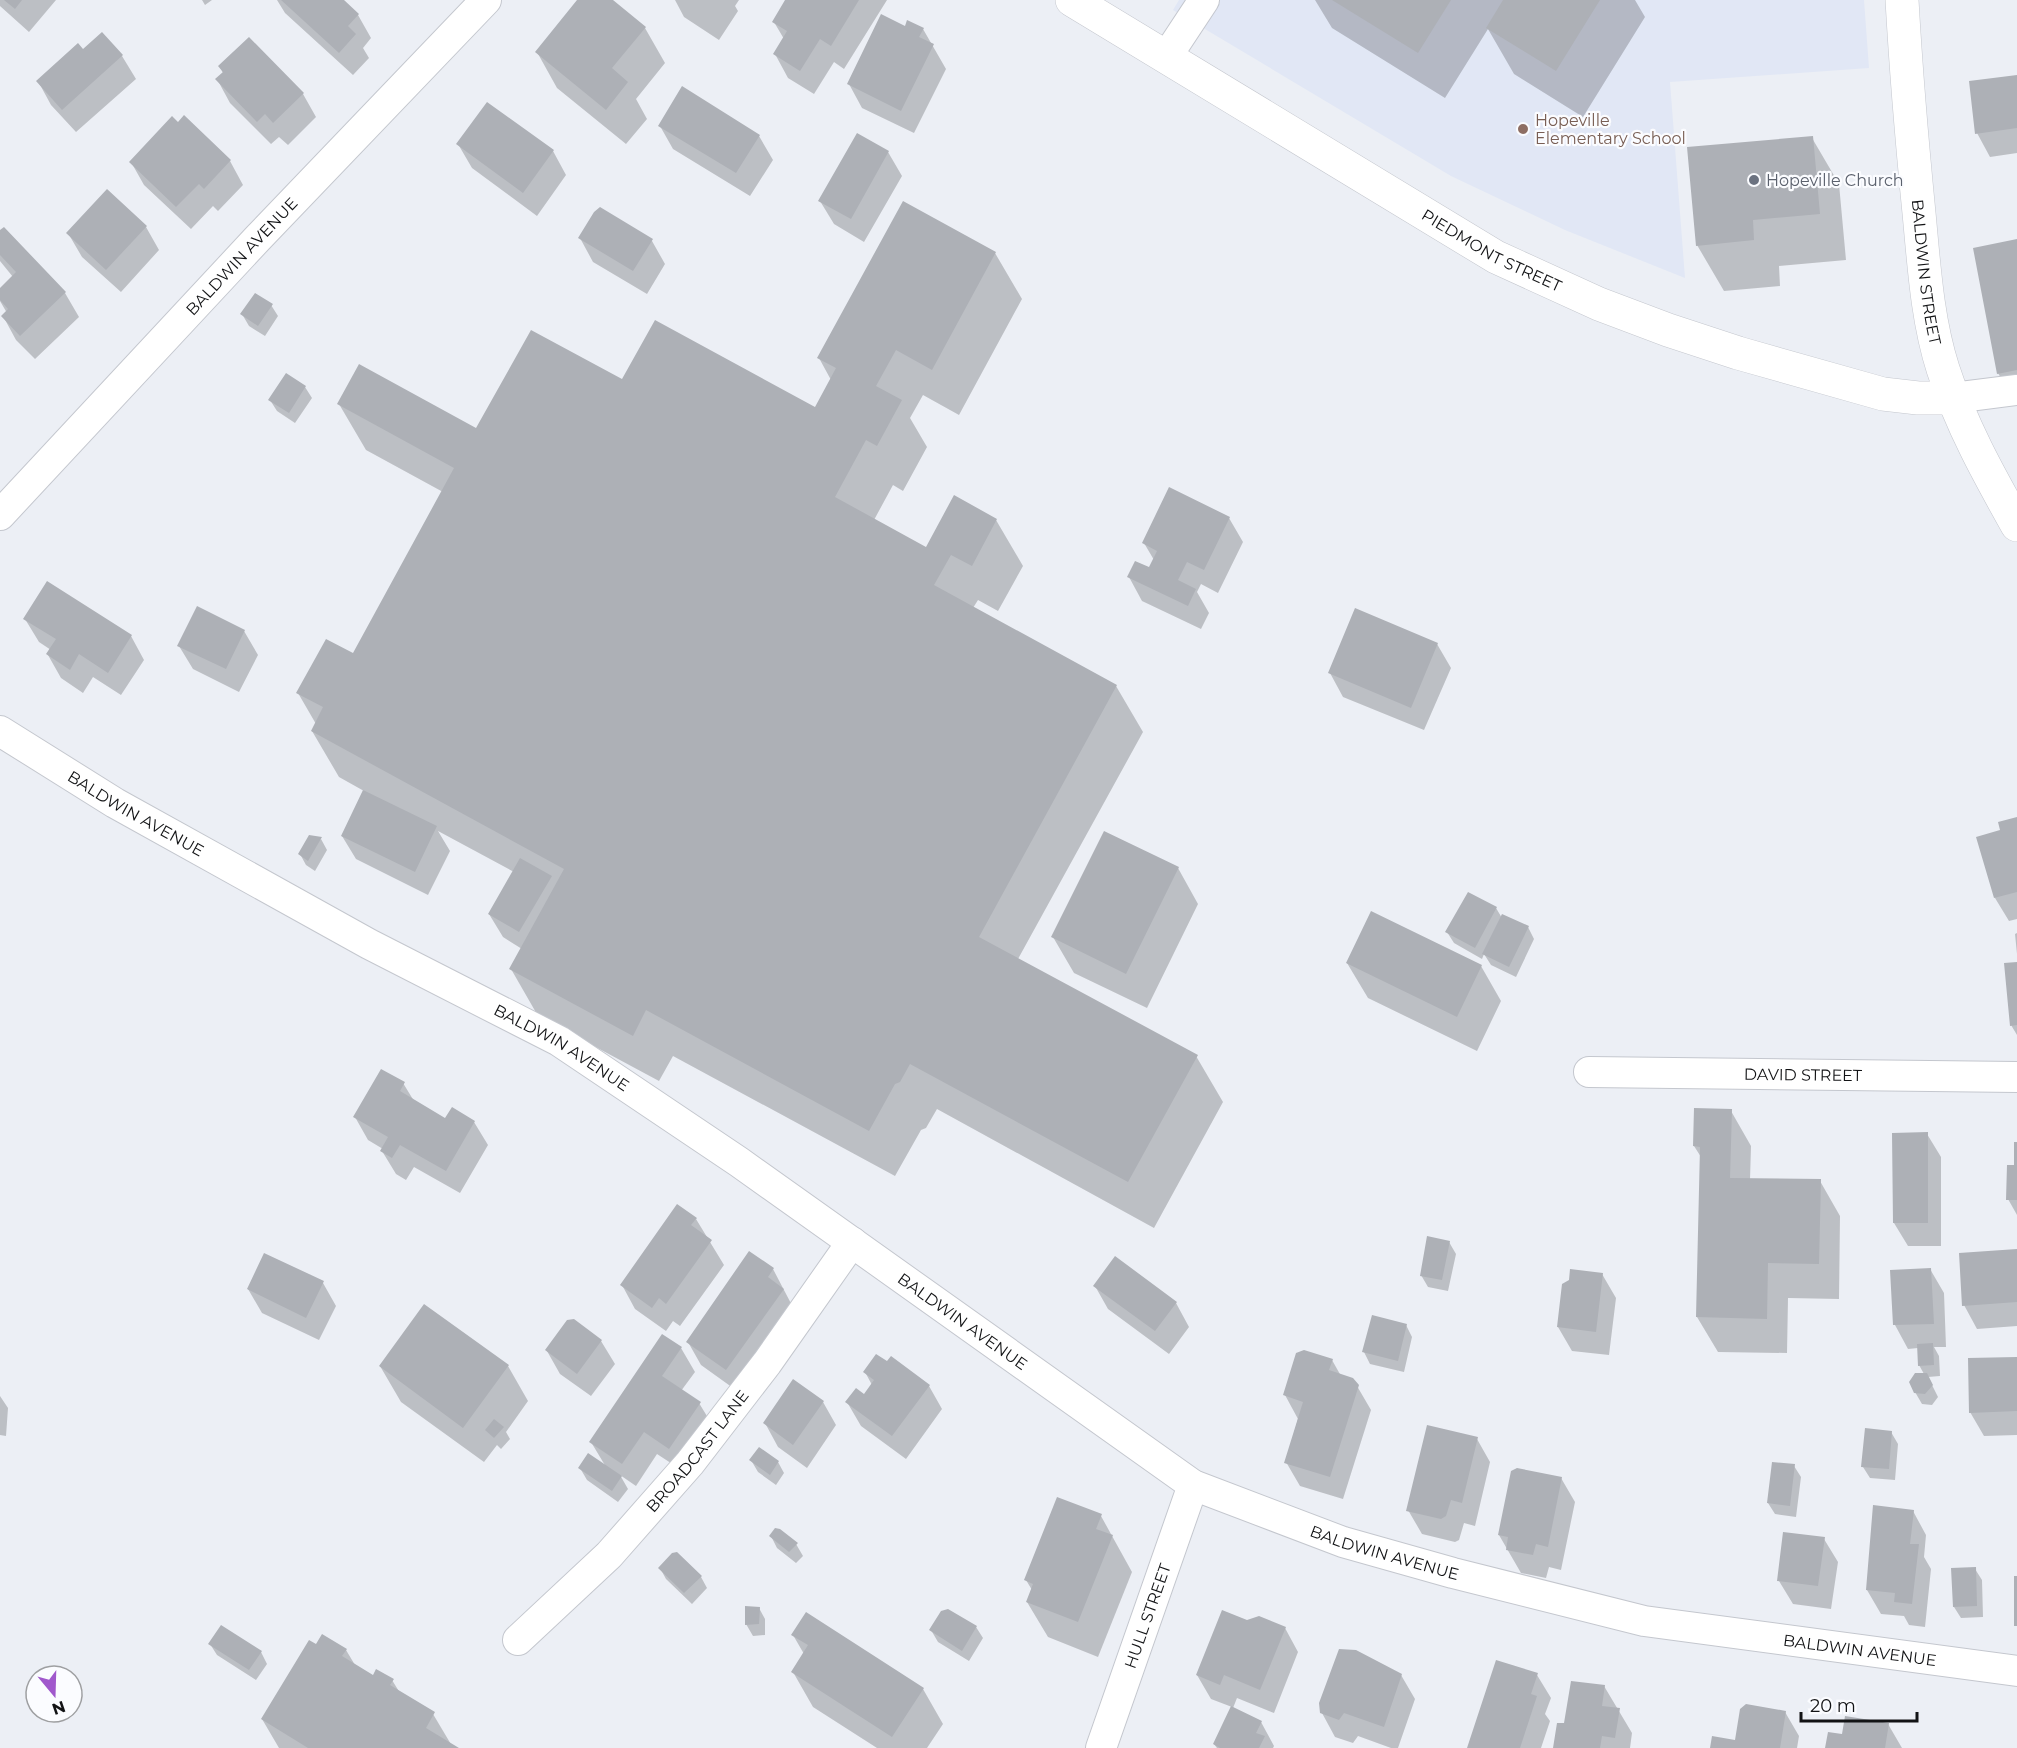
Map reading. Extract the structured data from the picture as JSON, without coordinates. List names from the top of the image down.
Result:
{
  "streets": {
    "street": [
      "PIEDMONT STREET",
      "BALDWIN AVENUE",
      "BALDWIN STREET",
      "DAVID STREET",
      "BROADCAST LANE",
      "HULL STREET"
    ]
  },
  "crossings": [
    ["PIEDMONT STREET", "BALDWIN STREET"],
    ["BALDWIN AVENUE", "BROADCAST LANE"],
    ["BALDWIN AVENUE", "HULL STREET"]
  ],
  "places": ["Hopeville Elementary School", "Hopeville Church"],
  "scale_bar": "20 m",
  "north": "bottom"
}
